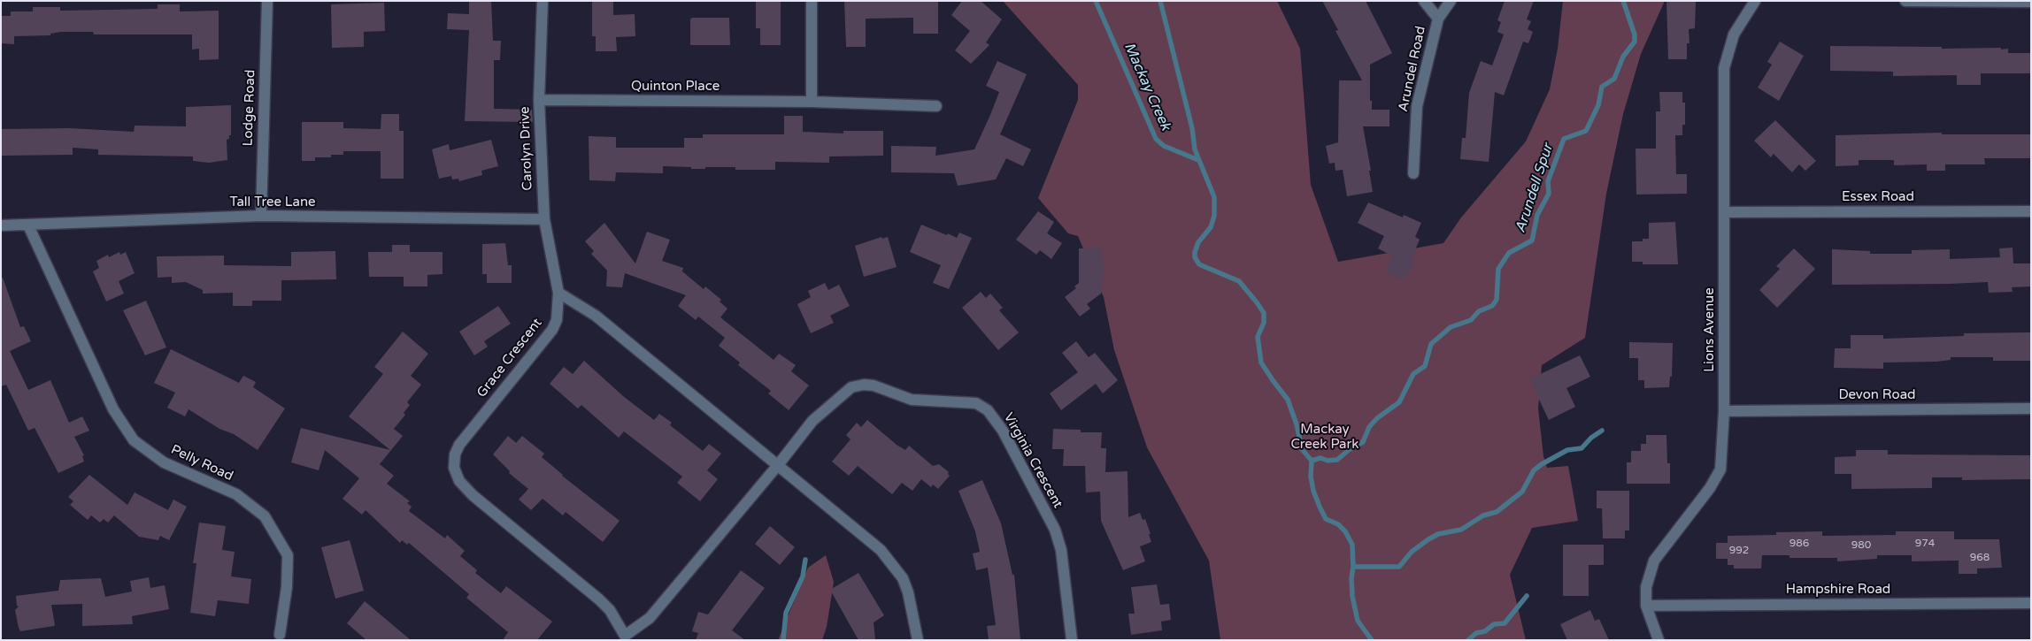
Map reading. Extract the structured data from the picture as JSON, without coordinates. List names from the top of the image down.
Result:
{
  "streets": {
    "street": [
      "Arundel Road",
      "Quinton Place",
      "Lodge Road",
      "Carolyn Drive",
      "Essex Road",
      "Tall Tree Lane",
      "Lions Avenue",
      "Grace Crescent",
      "Devon Road",
      "Virginia Crescent",
      "Pelly Road",
      "Hampshire Road"
    ]
  },
  "crossings": [
    ["Quinton Place", "Carolyn Drive"],
    ["Lodge Road", "Tall Tree Lane"],
    ["Carolyn Drive", "Tall Tree Lane"],
    ["Carolyn Drive", "Grace Crescent"],
    ["Essex Road", "Lions Avenue"],
    ["Tall Tree Lane", "Pelly Road"],
    ["Lions Avenue", "Devon Road"],
    ["Lions Avenue", "Hampshire Road"],
    ["Grace Crescent", "Virginia Crescent"]
  ],
  "water": ["Mackay Creek", "Arundell Spur"],
  "parks": ["Mackay Creek Park"],
  "house_numbers": [
    "986",
    "974",
    "980",
    "992",
    "968"
  ]
}
